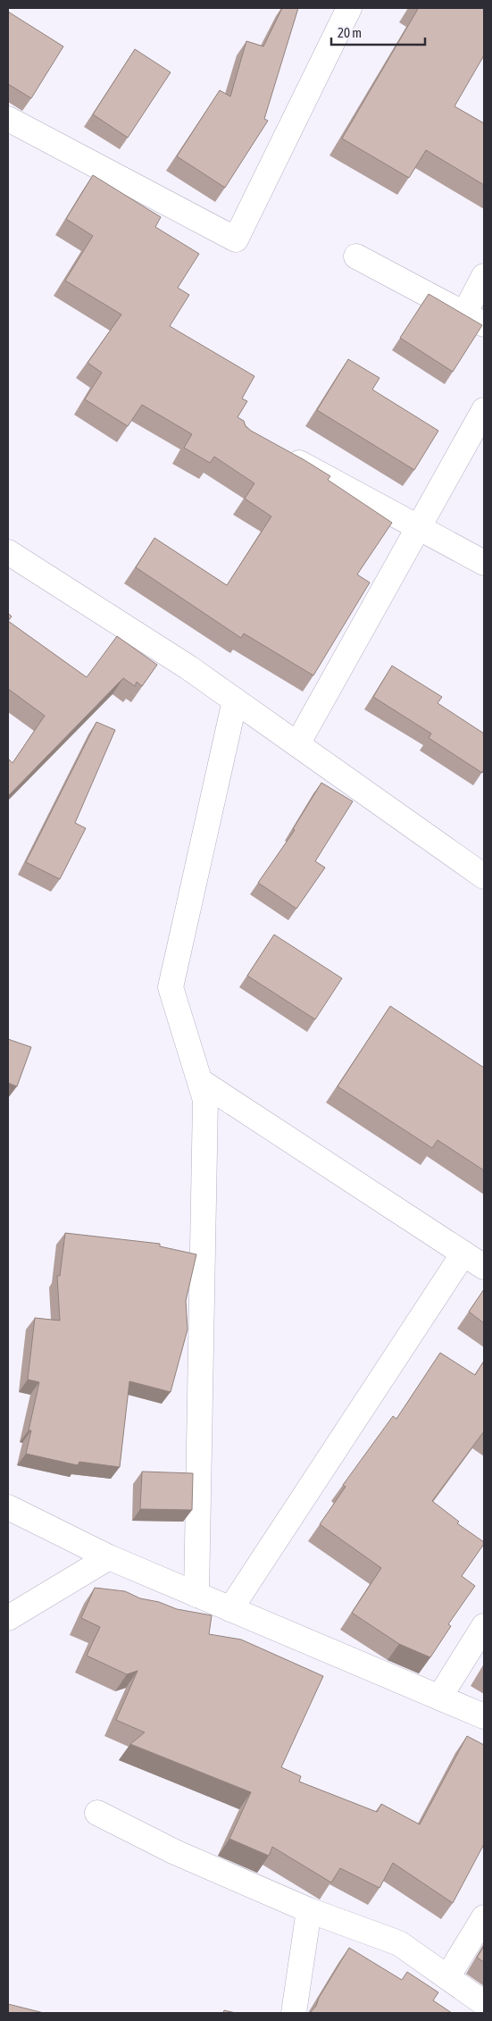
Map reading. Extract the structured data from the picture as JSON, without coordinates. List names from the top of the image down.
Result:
{
  "scale_bar": "20 m"
}
